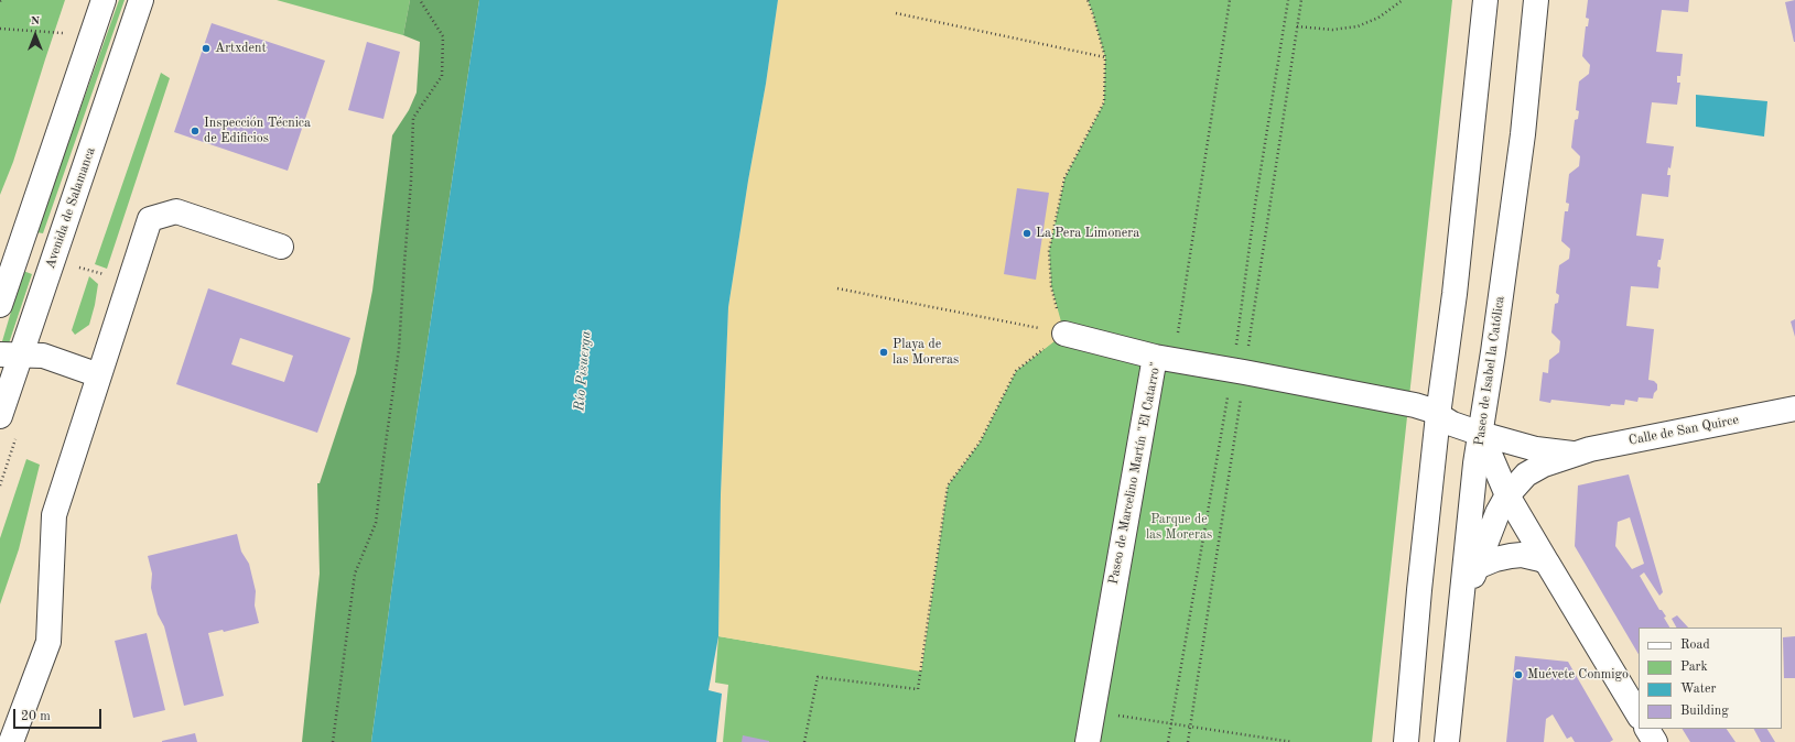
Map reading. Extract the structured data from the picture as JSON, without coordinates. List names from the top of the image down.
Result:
{
  "streets": {
    "main road": [
      "Avenida de Salamanca",
      "Paseo de Isabel la Católica",
      "Calle de San Quirce",
      "Paseo de Marcelino Martín \"El Catarro\""
    ]
  },
  "crossings": [
    ["Paseo de Isabel la Católica", "Calle de San Quirce"],
    ["Calle de San Quirce", "Paseo de Marcelino Martín \"El Catarro\""]
  ],
  "water": ["Río Pisuerga"],
  "parks": ["Parque de las Moreras"],
  "places": [
    "Artxdent",
    "Inspección Técnica de Edificios",
    "La Pera Limonera",
    "Playa de las Moreras",
    "Muévete Conmigo"
  ],
  "legend": [
    "Road",
    "Park",
    "Water",
    "Building"
  ],
  "scale_bar": "20 m",
  "north": "top"
}
